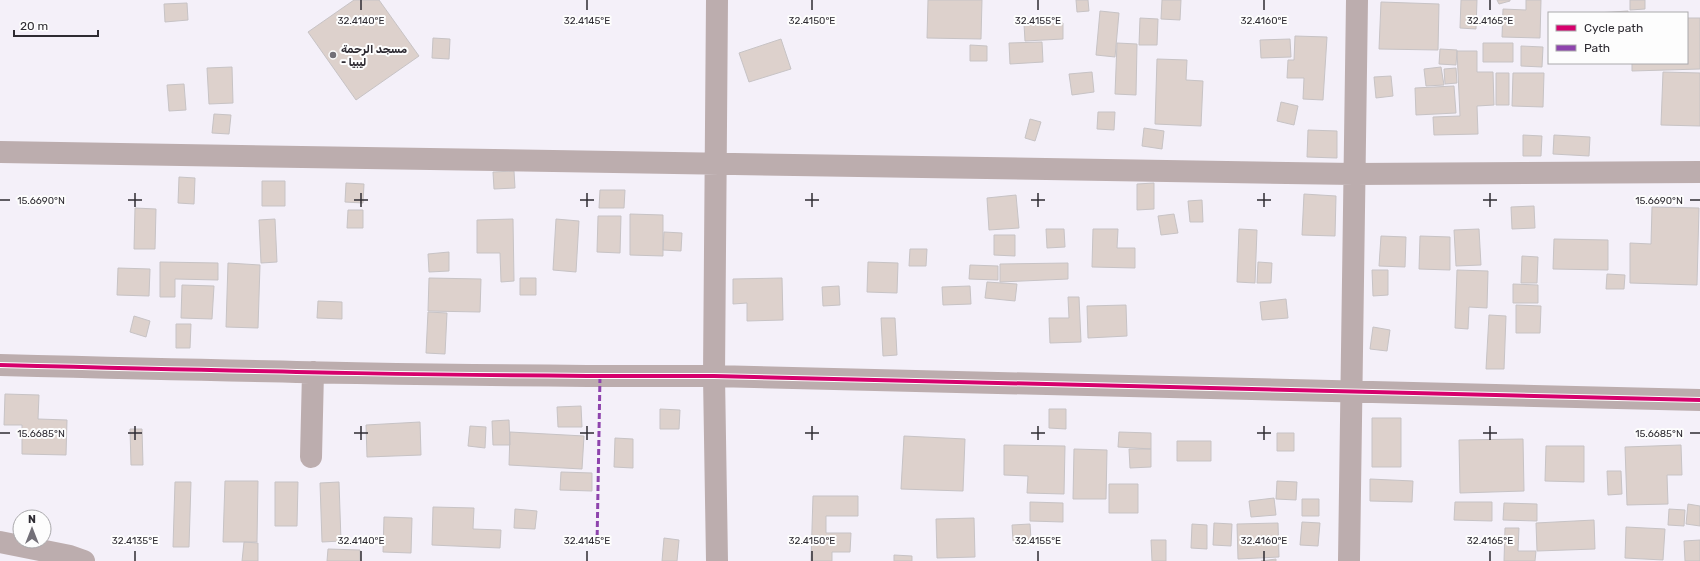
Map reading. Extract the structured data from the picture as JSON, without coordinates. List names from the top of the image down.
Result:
{
  "places": ["مسجد الرحمة - ليبيا"],
  "legend": ["Cycle path", "Path"],
  "scale_bar": "20 m",
  "north": "top",
  "coordinates": [
    "32.4140°E",
    "32.4145°E",
    "32.4150°E",
    "32.4155°E",
    "32.4160°E",
    "32.4165°E",
    "15.6690°N",
    "15.6685°N",
    "32.4135°E"
  ]
}
